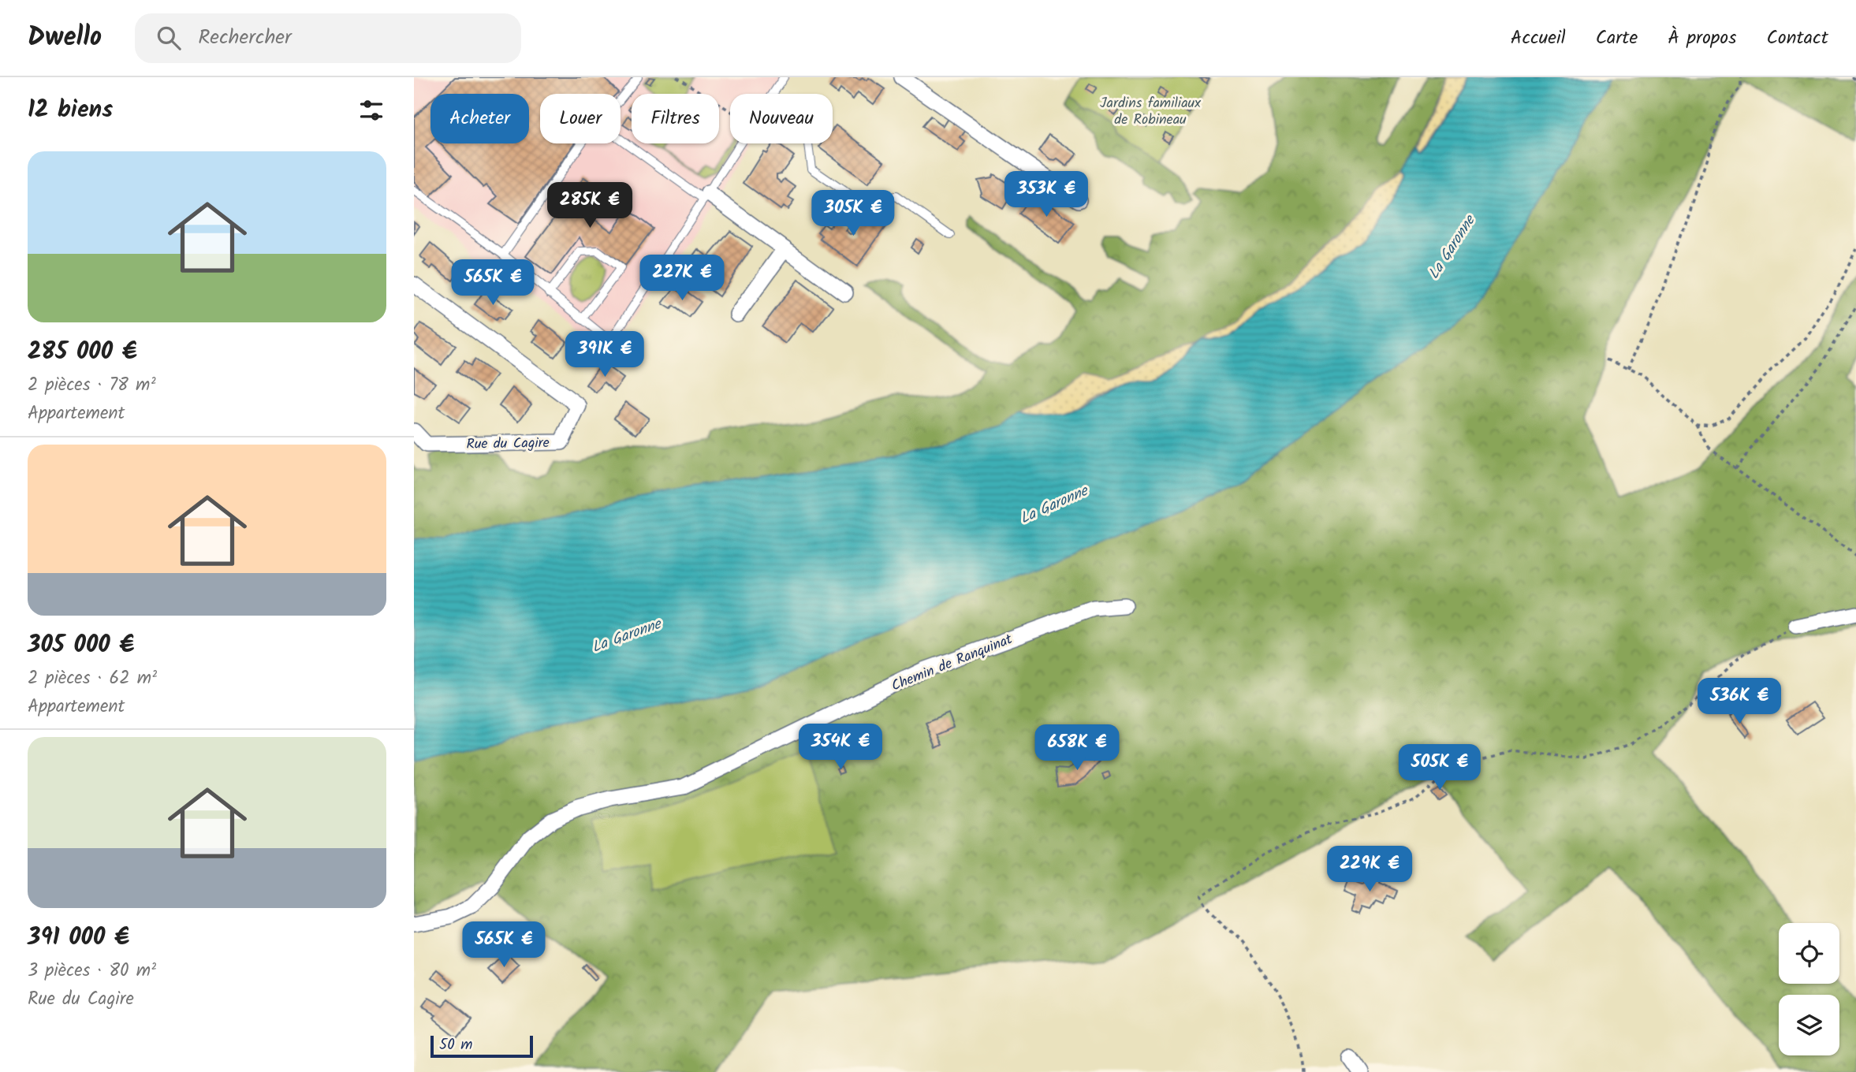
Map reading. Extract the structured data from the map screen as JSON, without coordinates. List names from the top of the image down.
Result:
{
  "streets": {
    "street": ["Rue du Cagire", "Chemin de Ranquinat"]
  },
  "water": ["La Garonne"],
  "parks": ["Jardins familiaux de Robineau"],
  "scale_bar": "50 m",
  "page": {
    "header": "Dwello",
    "search": "Rechercher",
    "nav": [
      "Accueil",
      "Carte",
      "À propos",
      "Contact"
    ],
    "heading": "12 biens",
    "chip": [
      "Acheter",
      "Louer",
      "Filtres",
      "Nouveau"
    ],
    "list": [
      {
        "name": "285 000 €",
        "note": "2 pièces · 78 m² · Appartement"
      },
      {
        "name": "305 000 €",
        "note": "2 pièces · 62 m² · Appartement"
      },
      {
        "name": "391 000 €",
        "note": "3 pièces · 80 m² · Rue du Cagire"
      }
    ],
    "price": [
      "353K €",
      "285K €",
      "305K €",
      "227K €",
      "565K €",
      "391K €",
      "536K €",
      "354K €",
      "658K €",
      "505K €",
      "229K €",
      "565K €"
    ],
    "scale": "50 m"
  }
}
